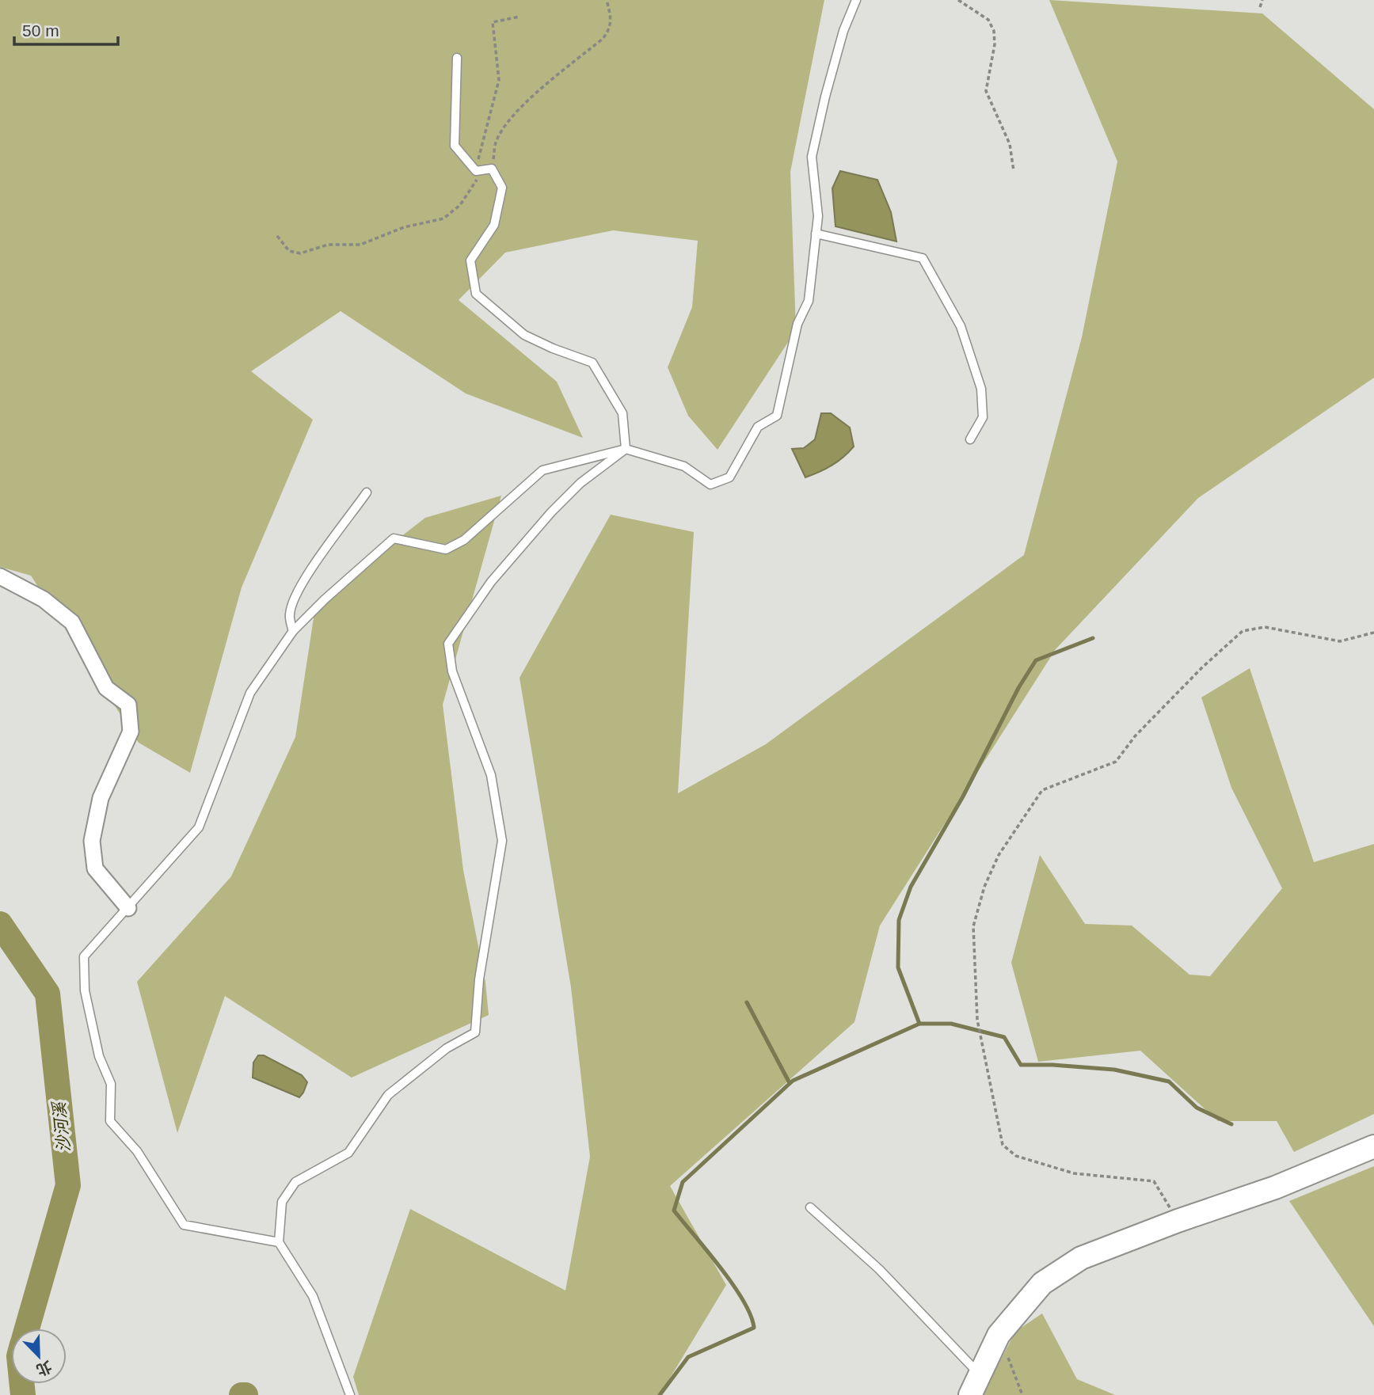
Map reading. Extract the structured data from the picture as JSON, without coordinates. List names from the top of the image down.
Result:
{
  "water": ["沙河溪"],
  "scale_bar": "50 m",
  "north": "bottom right"
}
